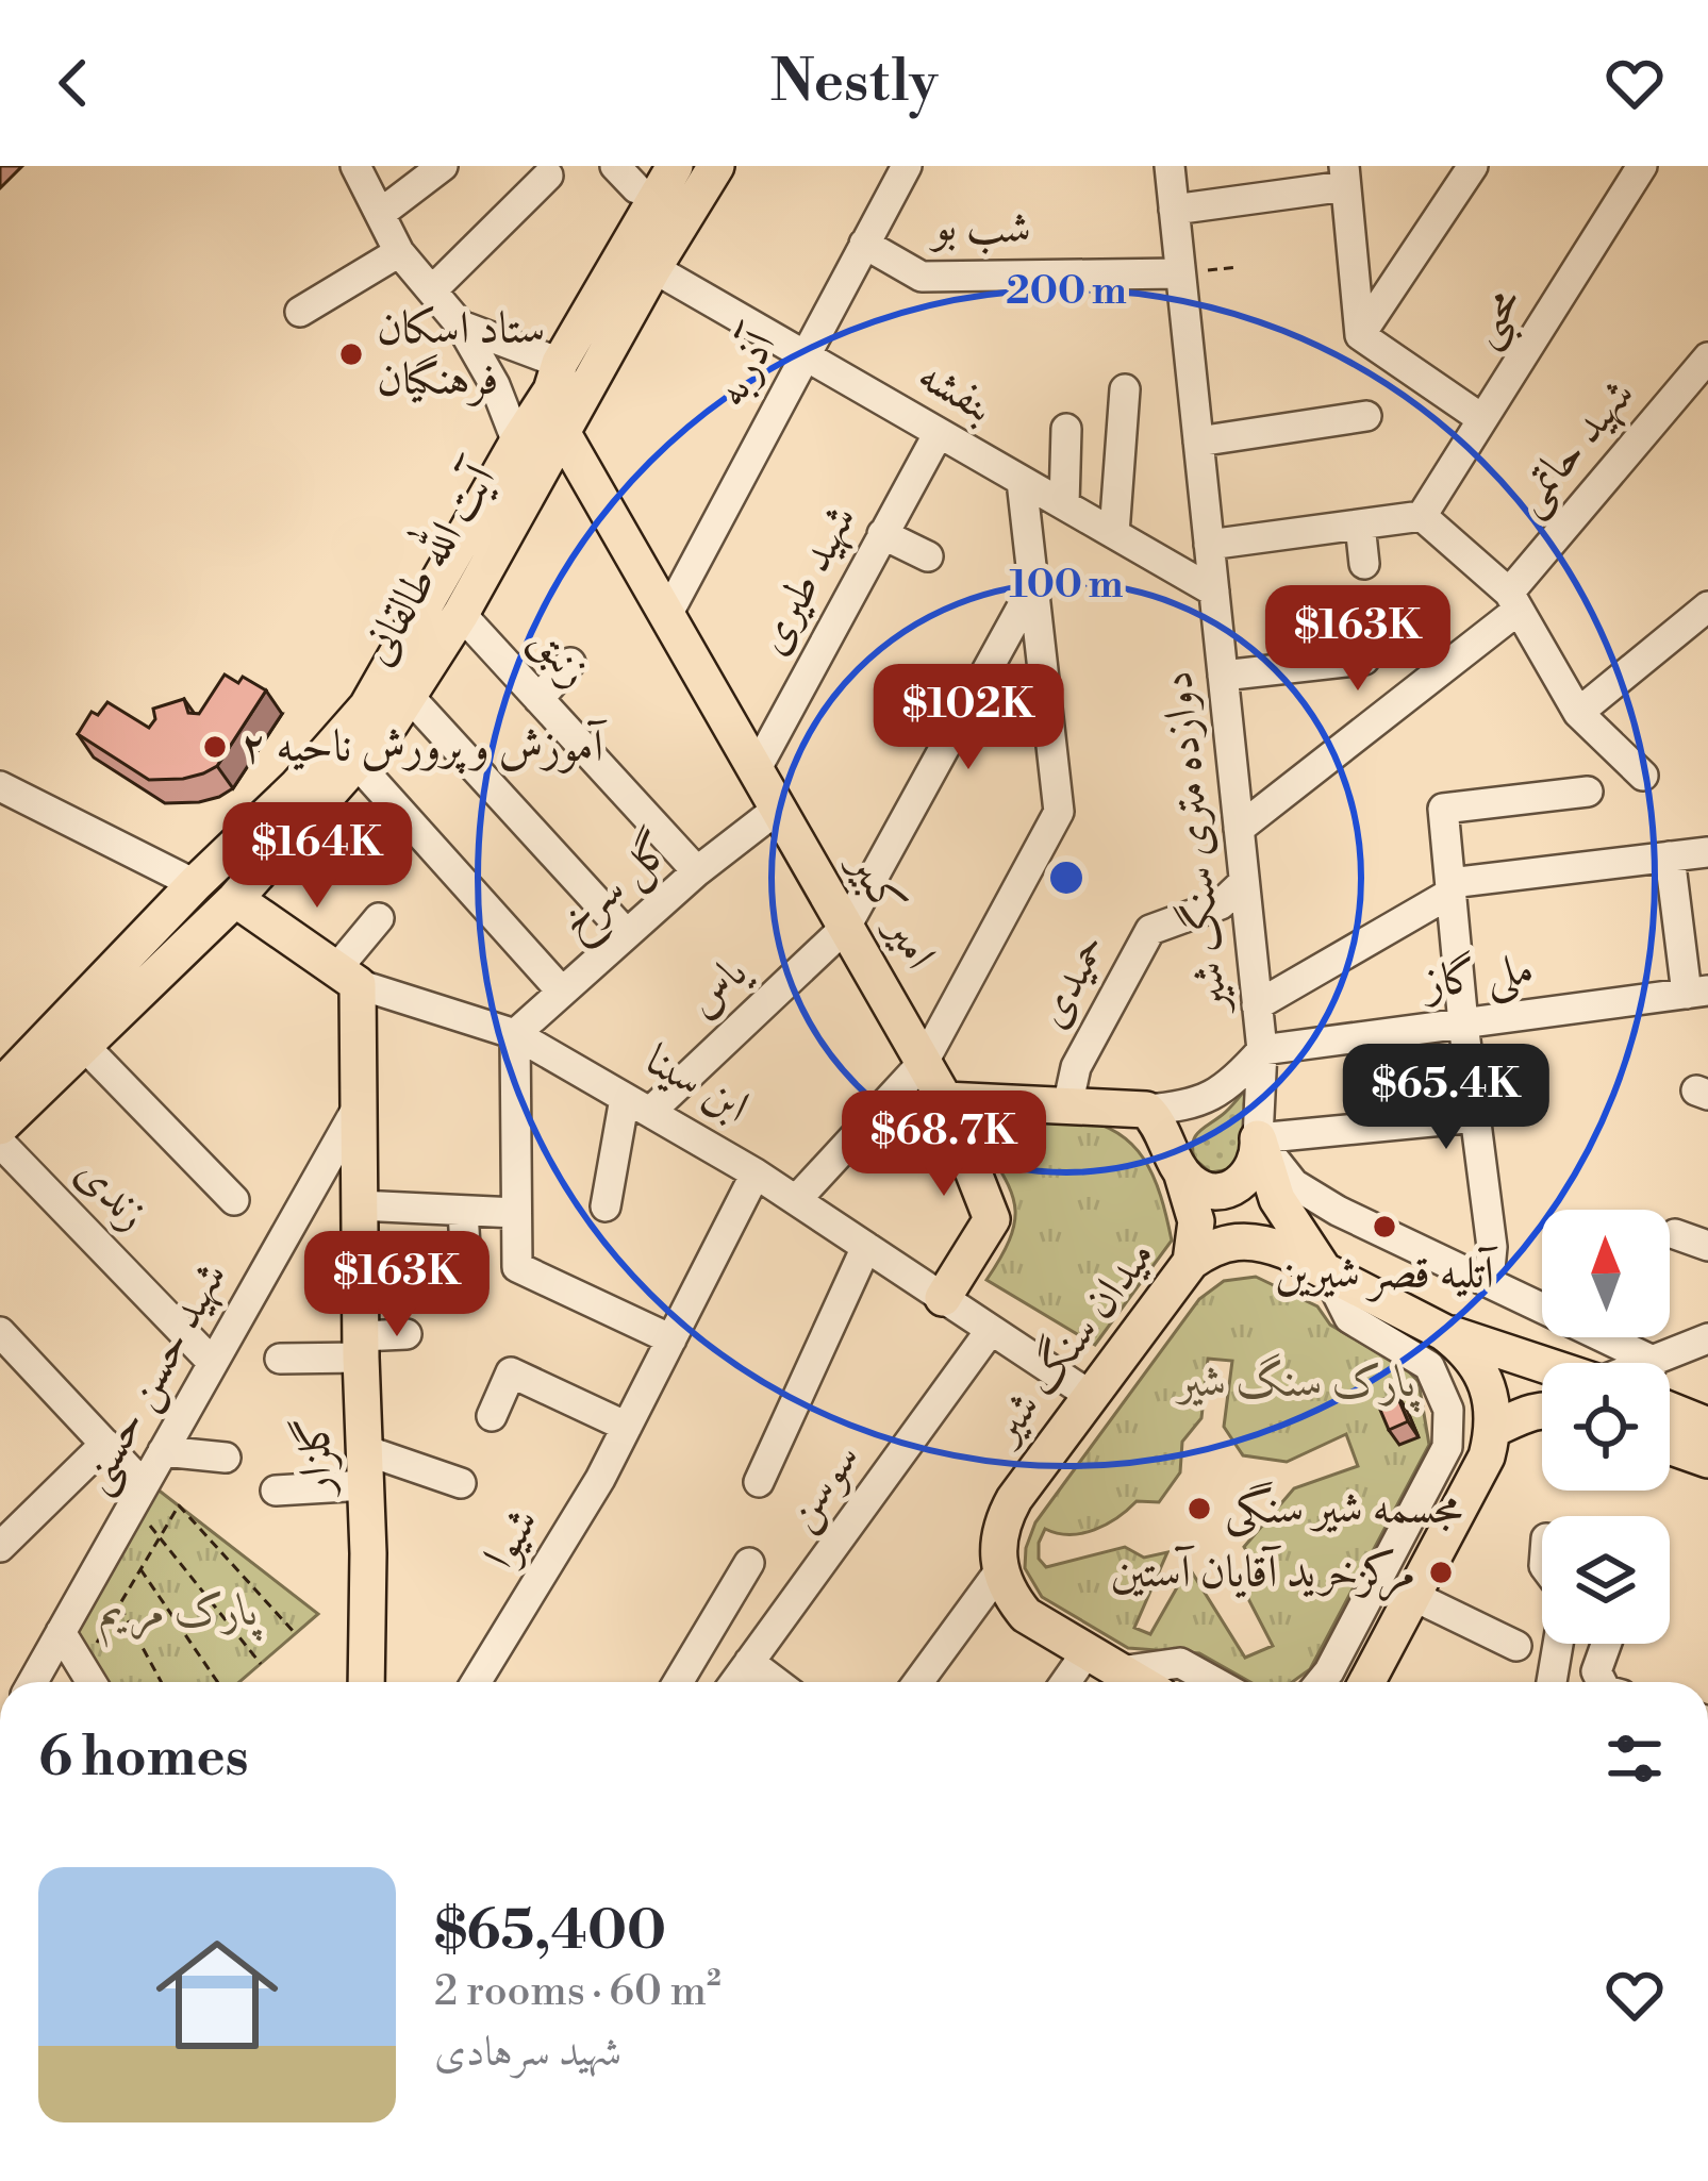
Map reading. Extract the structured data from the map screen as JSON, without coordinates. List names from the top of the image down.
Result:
{
  "streets": {
    "main road": [
      "آیت الله طالقانی",
      "امیر کبیر",
      "ابن سینا",
      "میدان سنگ شیر",
      "گلزار"
    ],
    "street": [
      "شب بو",
      "محبی",
      "آذربه",
      "بنفشه",
      "شهید حاتمی",
      "شهید طیری",
      "زنبق",
      "دوازده متری سنگ شیر",
      "گل سرخ",
      "ملی گاز",
      "حمیدی",
      "یاس",
      "زندی",
      "شهید حسن حسنی",
      "سوسن",
      "شیوا"
    ]
  },
  "crossings": [
    ["شب بو", "آذربه"],
    ["شب بو", "دوازده متری سنگ شیر"],
    ["آذربه", "بنفشه"],
    ["آذربه", "امیر کبیر"],
    ["بنفشه", "آیت الله طالقانی"],
    ["بنفشه", "شهید طیری"],
    ["بنفشه", "دوازده متری سنگ شیر"],
    ["شهید حاتمی", "دوازده متری سنگ شیر"],
    ["آیت الله طالقانی", "زنبق"],
    ["آیت الله طالقانی", "امیر کبیر"],
    ["آیت الله طالقانی", "ابن سینا"],
    ["شهید طیری", "امیر کبیر"],
    ["زنبق", "گل سرخ"],
    ["دوازده متری سنگ شیر", "ملی گاز"],
    ["دوازده متری سنگ شیر", "حمیدی"],
    ["گل سرخ", "امیر کبیر"],
    ["گل سرخ", "ابن سینا"],
    ["امیر کبیر", "یاس"],
    ["امیر کبیر", "ابن سینا"],
    ["یاس", "ابن سینا"],
    ["ابن سینا", "میدان سنگ شیر"],
    ["ابن سینا", "گلزار"],
    ["ابن سینا", "سوسن"],
    ["ابن سینا", "شیوا"],
    ["زندی", "شهید حسن حسنی"],
    ["شهید حسن حسنی", "گلزار"]
  ],
  "parks": ["پارک سنگ شیر", "پارک مریم"],
  "places": [
    "ستاد اسکان فرهنگیان",
    "آموزش و پرورش ناحیه ۲",
    "آتلیه قصر شیرین",
    "مجسمه شیر سنگی",
    "مرکزخرید آقایان آستین"
  ],
  "north": "top",
  "page": {
    "header": "Nestly",
    "price": [
      "$163K",
      "$102K",
      "$164K",
      "$65.4K",
      "$68.7K",
      "$163K"
    ],
    "heading": "6 homes",
    "list": [
      {
        "name": "$65,400",
        "note": "2 rooms · 60 m² · شهید سرهادی"
      }
    ]
  },
  "rings": ["200 m", "100 m"]
}
